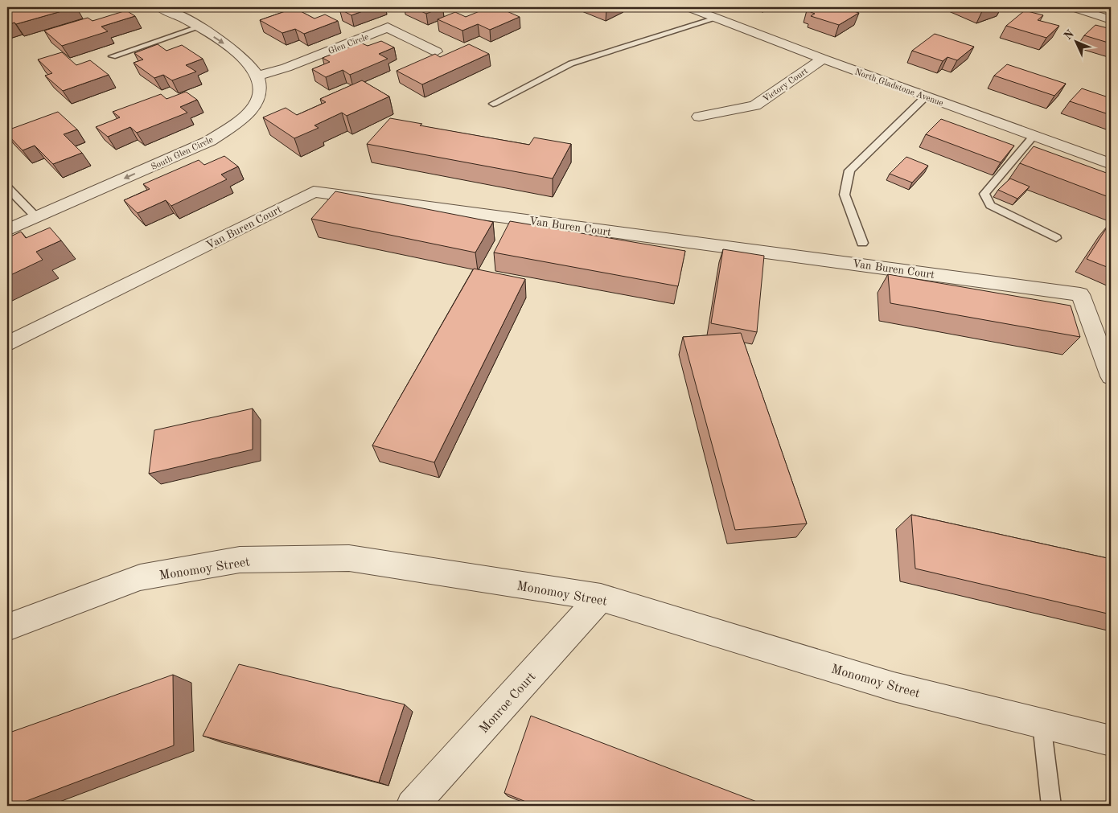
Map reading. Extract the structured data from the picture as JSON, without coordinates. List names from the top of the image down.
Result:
{
  "streets": {
    "street": [
      "Glen Circle",
      "Victory Court",
      "North Gladstone Avenue",
      "South Glen Circle",
      "Van Buren Court",
      "Monomoy Street",
      "Monroe Court"
    ]
  },
  "crossings": [
    ["Glen Circle", "South Glen Circle"],
    ["Victory Court", "North Gladstone Avenue"],
    ["Monomoy Street", "Monroe Court"]
  ],
  "one_way": ["South Glen Circle"],
  "north": "top left"
}
